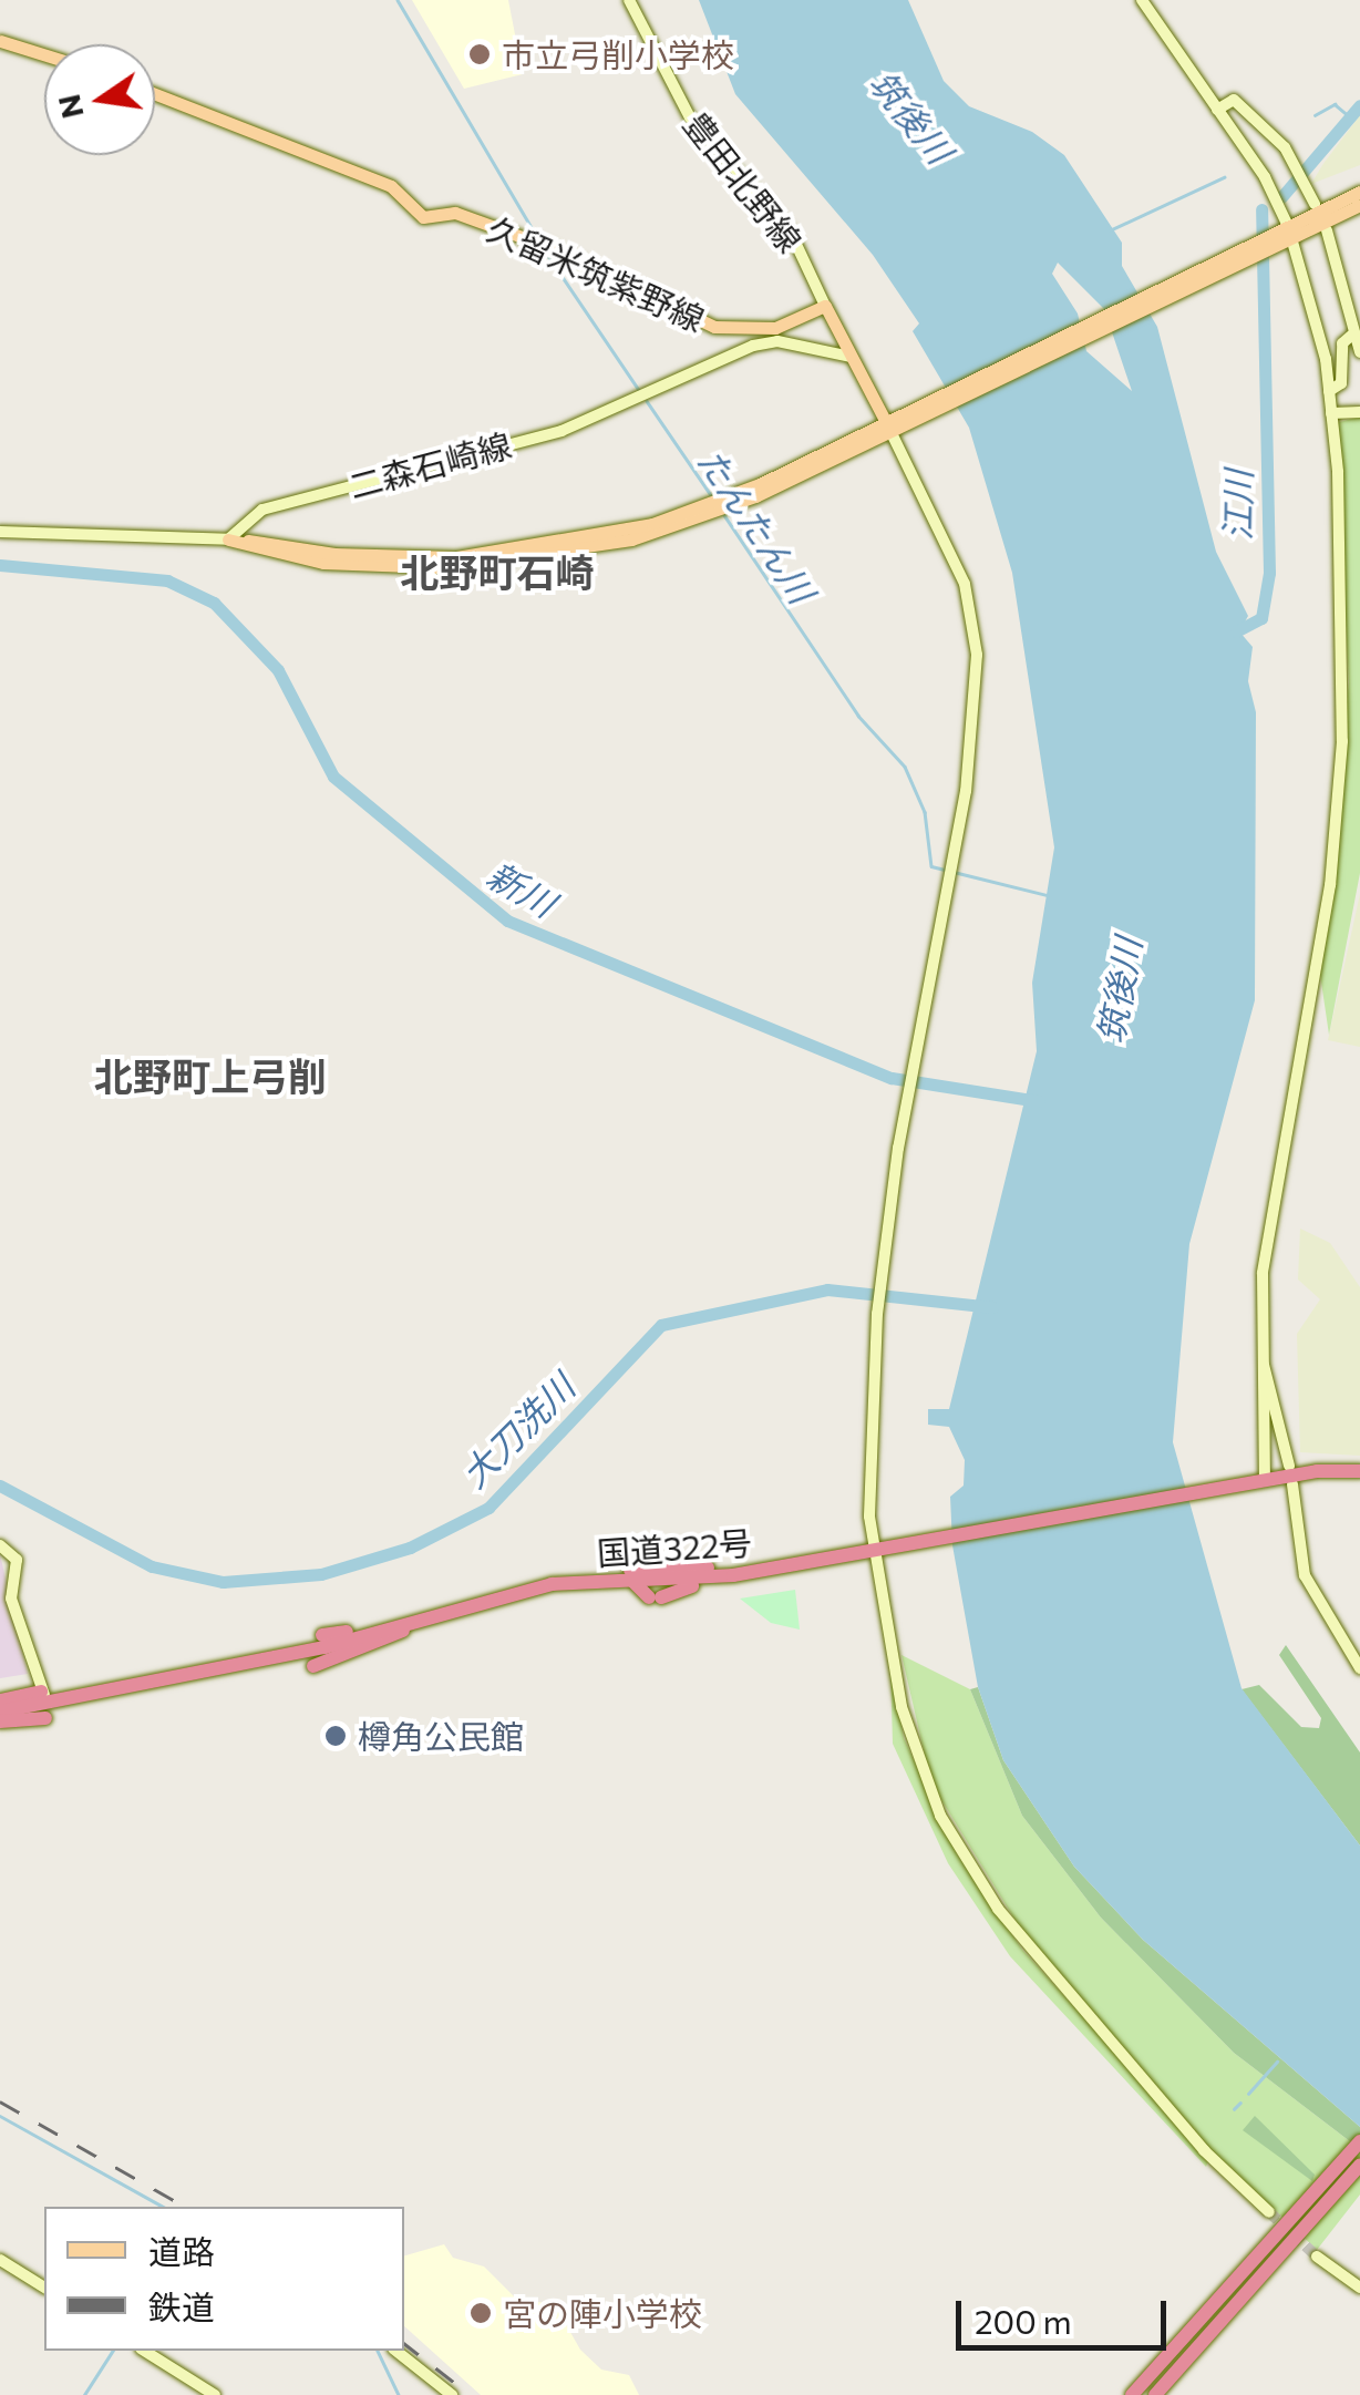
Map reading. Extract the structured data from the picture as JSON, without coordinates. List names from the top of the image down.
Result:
{
  "streets": {
    "highway": ["国道322号"],
    "main road": ["久留米筑紫野線"],
    "street": ["豊田北野線", "二森石崎線"]
  },
  "crossings": [
    ["豊田北野線", "久留米筑紫野線"]
  ],
  "districts": ["北野町石崎", "北野町上弓削"],
  "water": [
    "筑後川",
    "江川",
    "たんたん川",
    "新川",
    "大刀洗川"
  ],
  "places": ["市立弓削小学校", "樽角公民館", "宮の陣小学校"],
  "legend": ["道路", "鉄道"],
  "scale_bar": "200 m",
  "north": "left"
}
